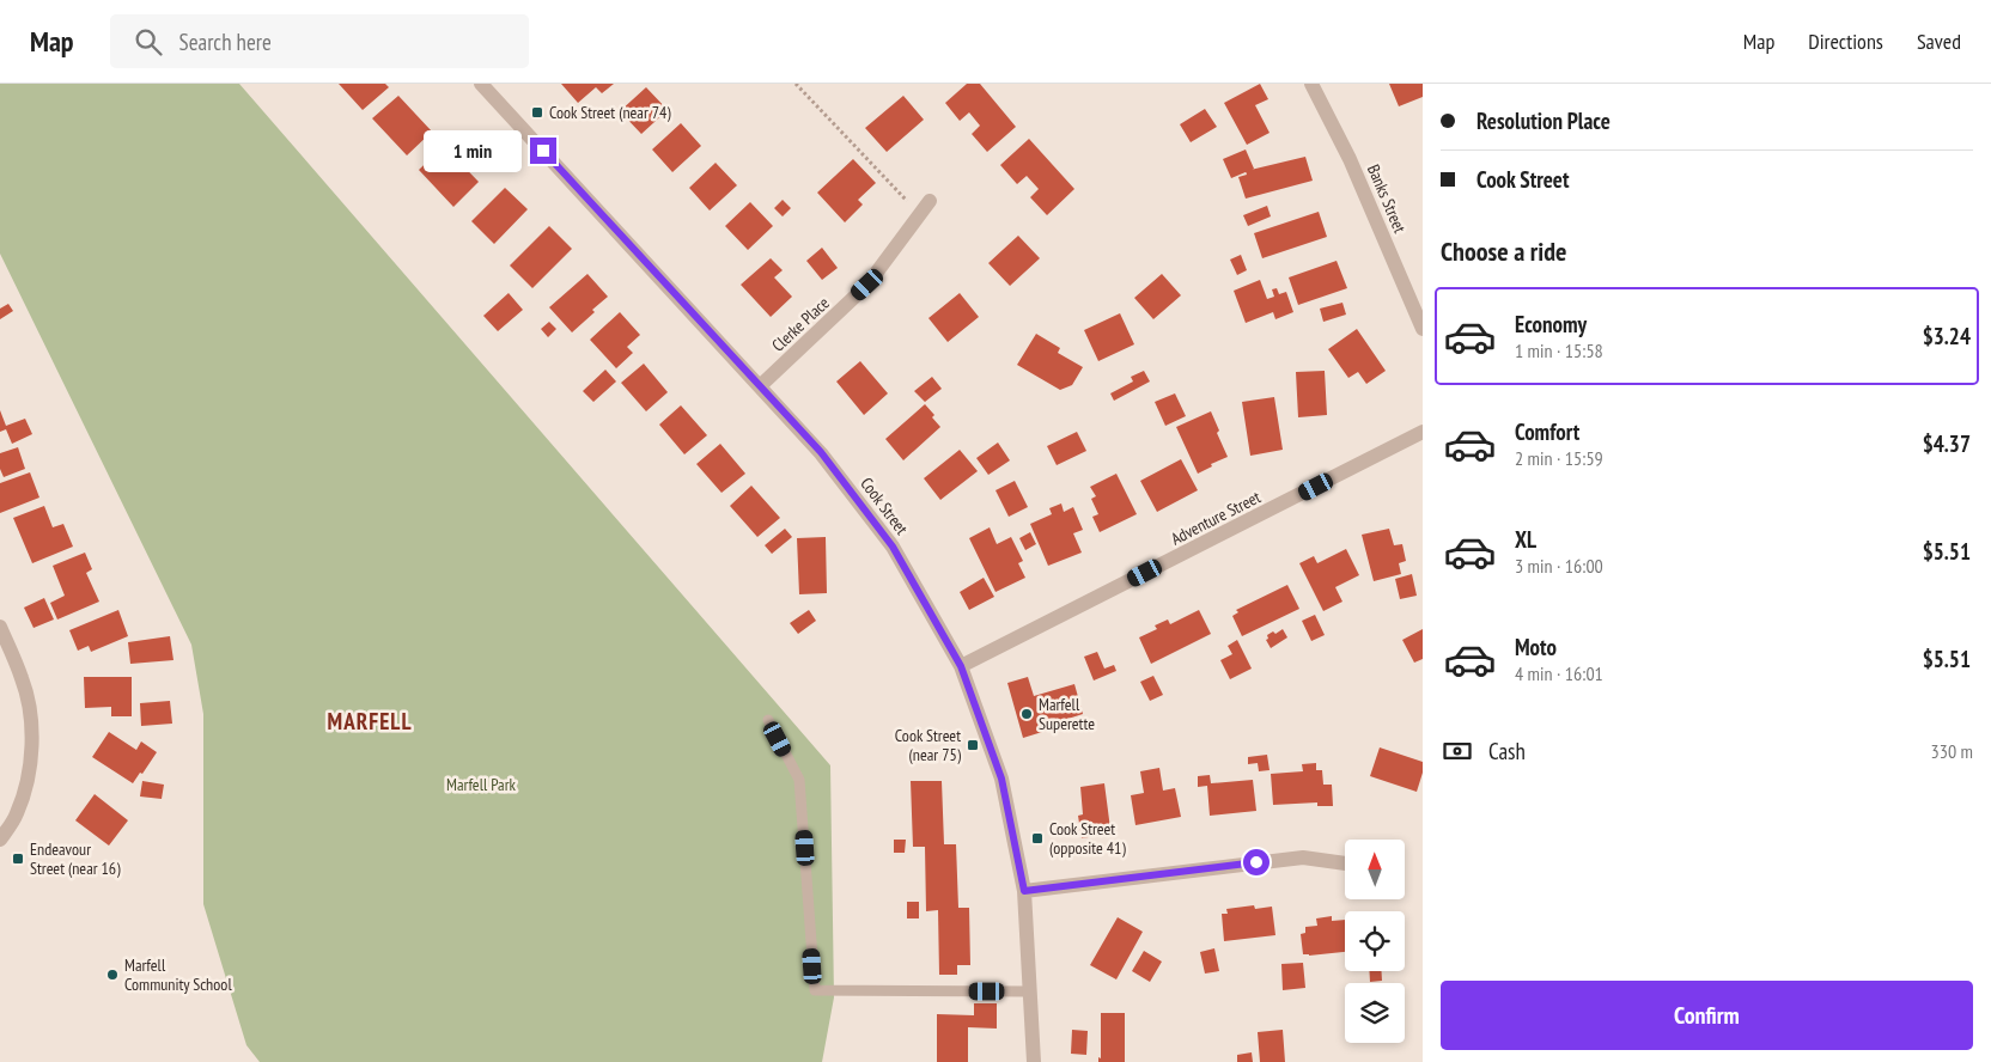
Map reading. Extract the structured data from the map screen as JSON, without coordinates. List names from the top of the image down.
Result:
{
  "streets": {
    "street": [
      "Banks Street",
      "Clerke Place",
      "Cook Street",
      "Adventure Street"
    ]
  },
  "crossings": [
    ["Clerke Place", "Cook Street"],
    ["Cook Street", "Adventure Street"]
  ],
  "districts": ["MARFELL"],
  "parks": ["Marfell Park"],
  "places": {
    "transit": [
      "Cook Street (near 74)",
      "Cook Street (near 75)",
      "Cook Street (opposite 41)",
      "Endeavour Street (near 16)"
    ],
    "other": ["Marfell Superette", "Marfell Community School"]
  },
  "north": "top",
  "page": {
    "header": "Map",
    "search": "Search here",
    "nav": ["Map", "Directions", "Saved"],
    "banner": ["Resolution Place", "Cook Street"],
    "bubble": "1 min",
    "heading": "Choose a ride",
    "list": [
      {
        "name": "Economy",
        "note": "1 min · 15:58",
        "value": "$3.24"
      },
      {
        "name": "Comfort",
        "note": "2 min · 15:59",
        "value": "$4.37"
      },
      {
        "name": "XL",
        "note": "3 min · 16:00",
        "value": "$5.51"
      },
      {
        "name": "Moto",
        "note": "4 min · 16:01",
        "value": "$5.51"
      }
    ],
    "pay": ["Cash", "330 m"],
    "buttons": "Confirm"
  }
}
